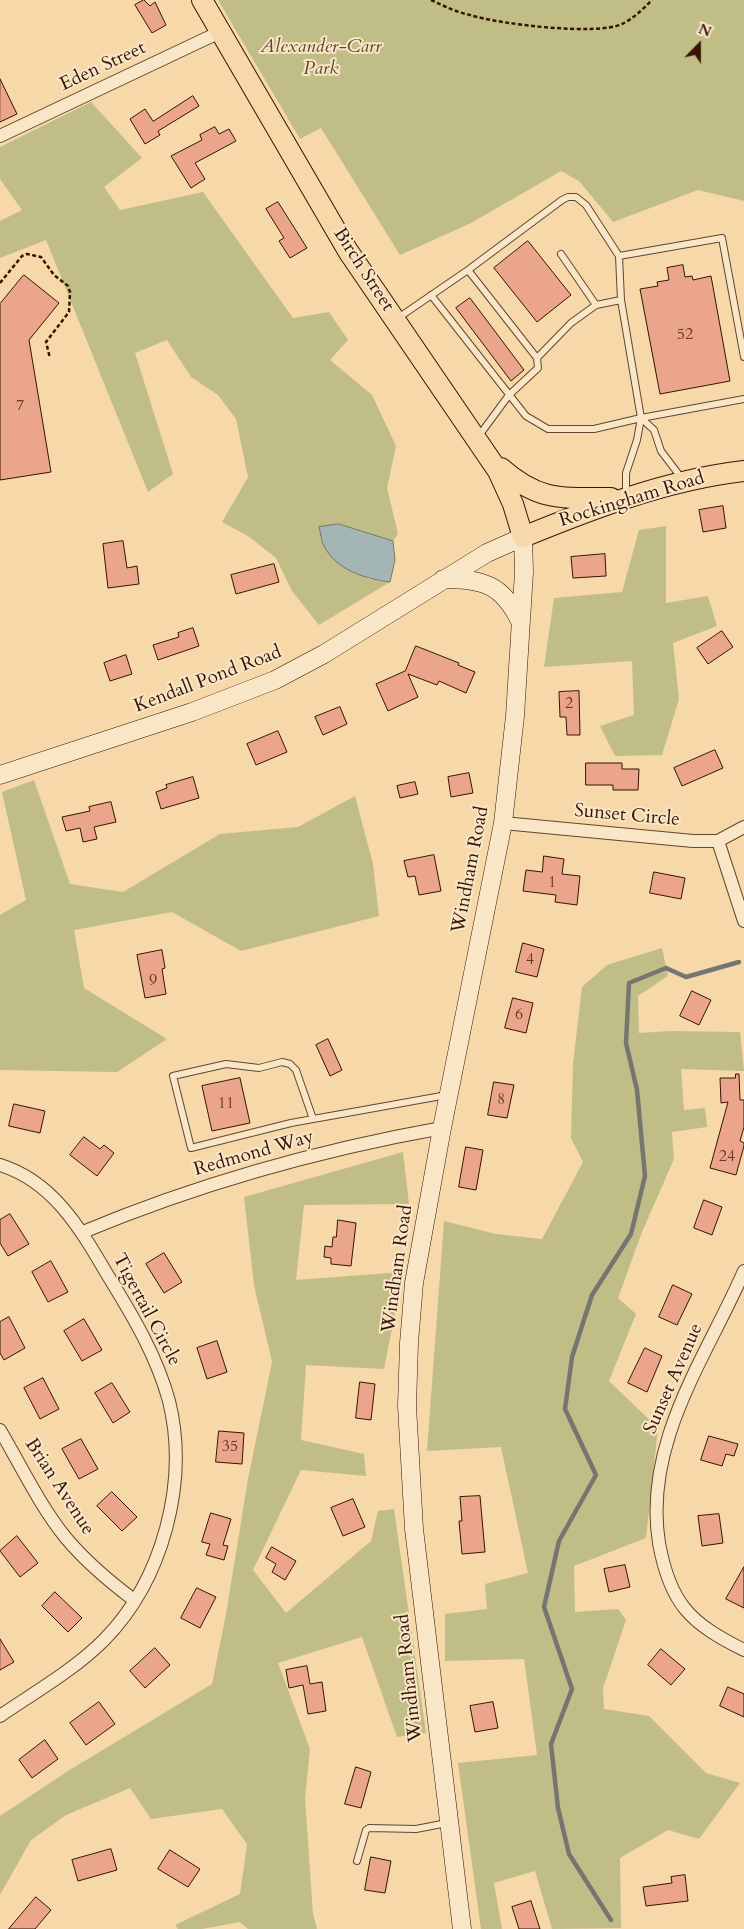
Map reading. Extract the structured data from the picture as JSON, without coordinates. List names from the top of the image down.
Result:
{
  "streets": {
    "main road": ["Birch Street", "Rockingham Road"],
    "street": [
      "Eden Street",
      "Kendall Pond Road",
      "Sunset Circle",
      "Windham Road",
      "Redmond Way",
      "Tigertail Circle",
      "Sunset Avenue",
      "Brian Avenue"
    ]
  },
  "crossings": [
    ["Eden Street", "Birch Street"],
    ["Birch Street", "Rockingham Road"],
    ["Birch Street", "Kendall Pond Road"],
    ["Birch Street", "Windham Road"],
    ["Rockingham Road", "Kendall Pond Road"],
    ["Rockingham Road", "Windham Road"],
    ["Kendall Pond Road", "Windham Road"],
    ["Sunset Circle", "Windham Road"],
    ["Windham Road", "Redmond Way"],
    ["Redmond Way", "Tigertail Circle"],
    ["Tigertail Circle", "Brian Avenue"]
  ],
  "parks": ["Alexander-Carr Park"],
  "house_numbers": [
    "52",
    "7",
    "2",
    "1",
    "4",
    "9",
    "6",
    "8",
    "11",
    "24",
    "35"
  ],
  "north": "top"
}
